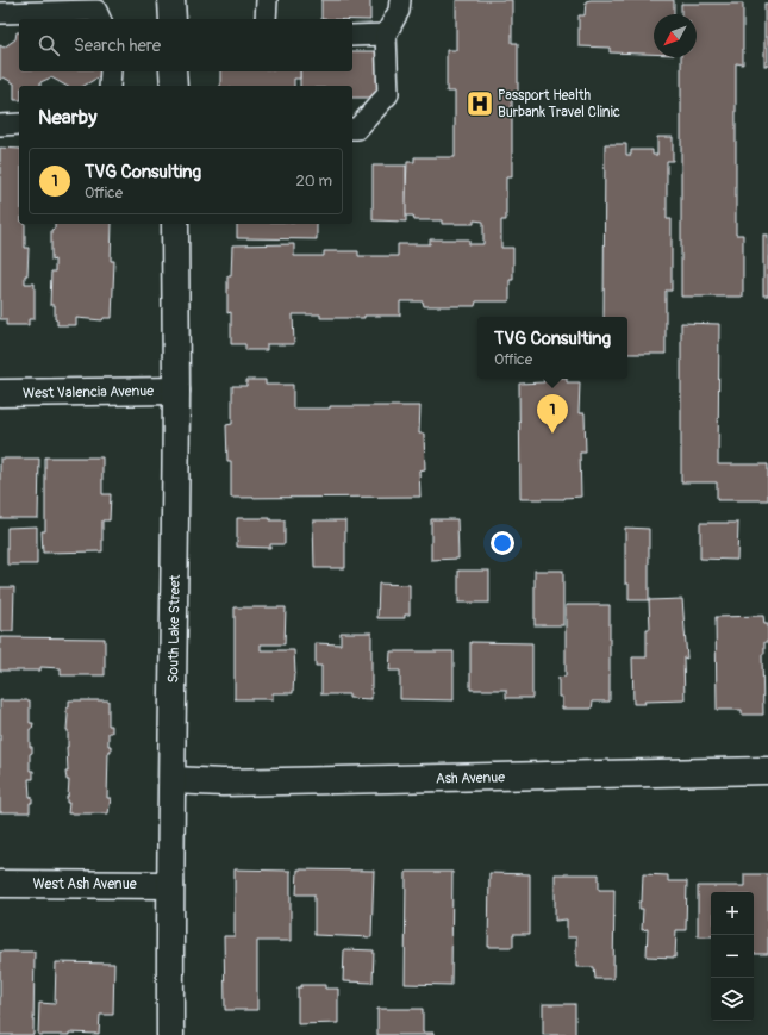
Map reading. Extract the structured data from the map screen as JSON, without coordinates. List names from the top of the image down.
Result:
{
  "streets": {
    "street": [
      "West Valencia Avenue",
      "South Lake Street",
      "Ash Avenue",
      "West Ash Avenue"
    ]
  },
  "crossings": [
    ["West Valencia Avenue", "South Lake Street"],
    ["South Lake Street", "Ash Avenue"],
    ["South Lake Street", "West Ash Avenue"]
  ],
  "places": {
    "hospital": ["Passport Health Burbank Travel Clinic"]
  },
  "north": "bottom left",
  "page": {
    "search": "Search here",
    "heading": "Nearby",
    "list": [
      {
        "mark": "1",
        "name": "TVG Consulting",
        "note": "Office",
        "value": "20 m"
      }
    ],
    "popup": ["TVG Consulting", "Office"],
    "pins": "1",
    "map_buttons": ["+", "−"]
  }
}
